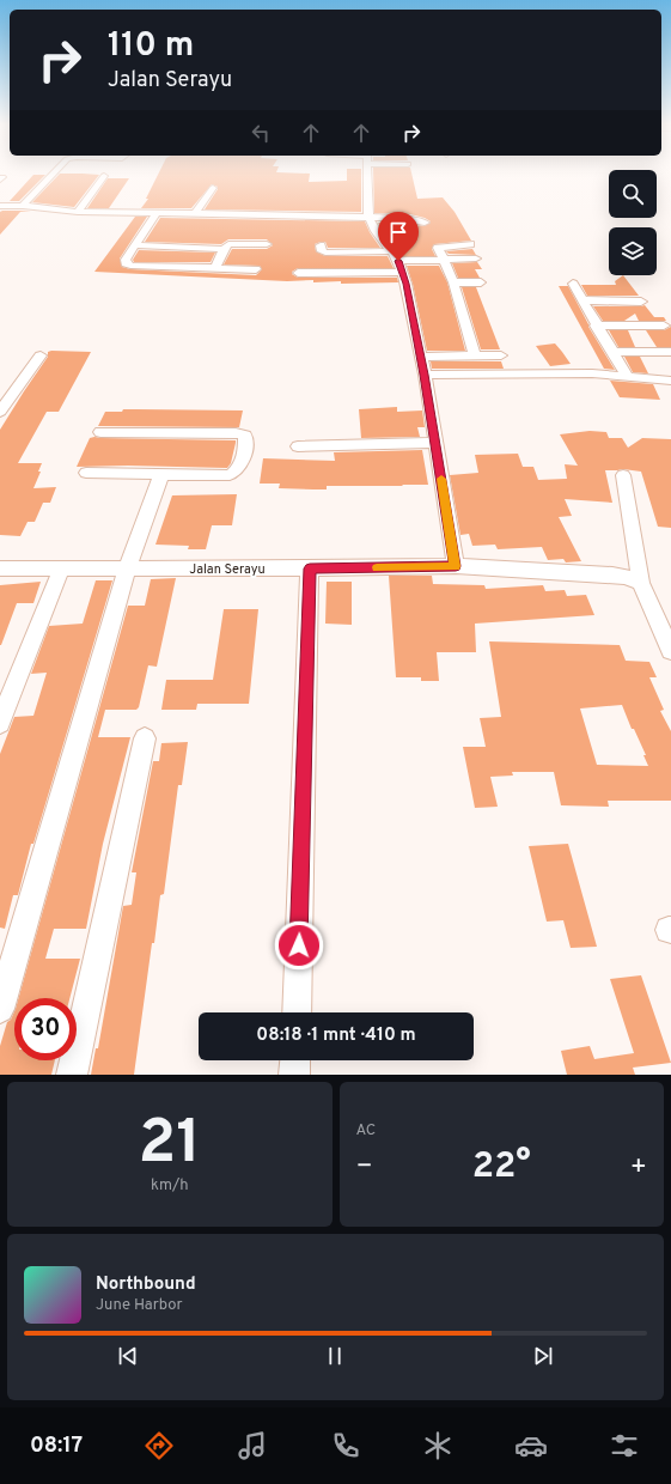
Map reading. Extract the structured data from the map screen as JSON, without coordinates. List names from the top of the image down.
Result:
{
  "streets": {
    "street": ["Jalan Serayu"]
  },
  "page": {
    "turn": ["110 m", "Jalan Serayu"],
    "limit": "30",
    "trip": "08:18 · 1 mnt · 410 m",
    "tile": [
      ["21", "km/h"],
      "AC"
    ],
    "heat": ["−", "22°", "+"],
    "song": ["Northbound", "June Harbor"],
    "tabs": "08:17"
  }
}
